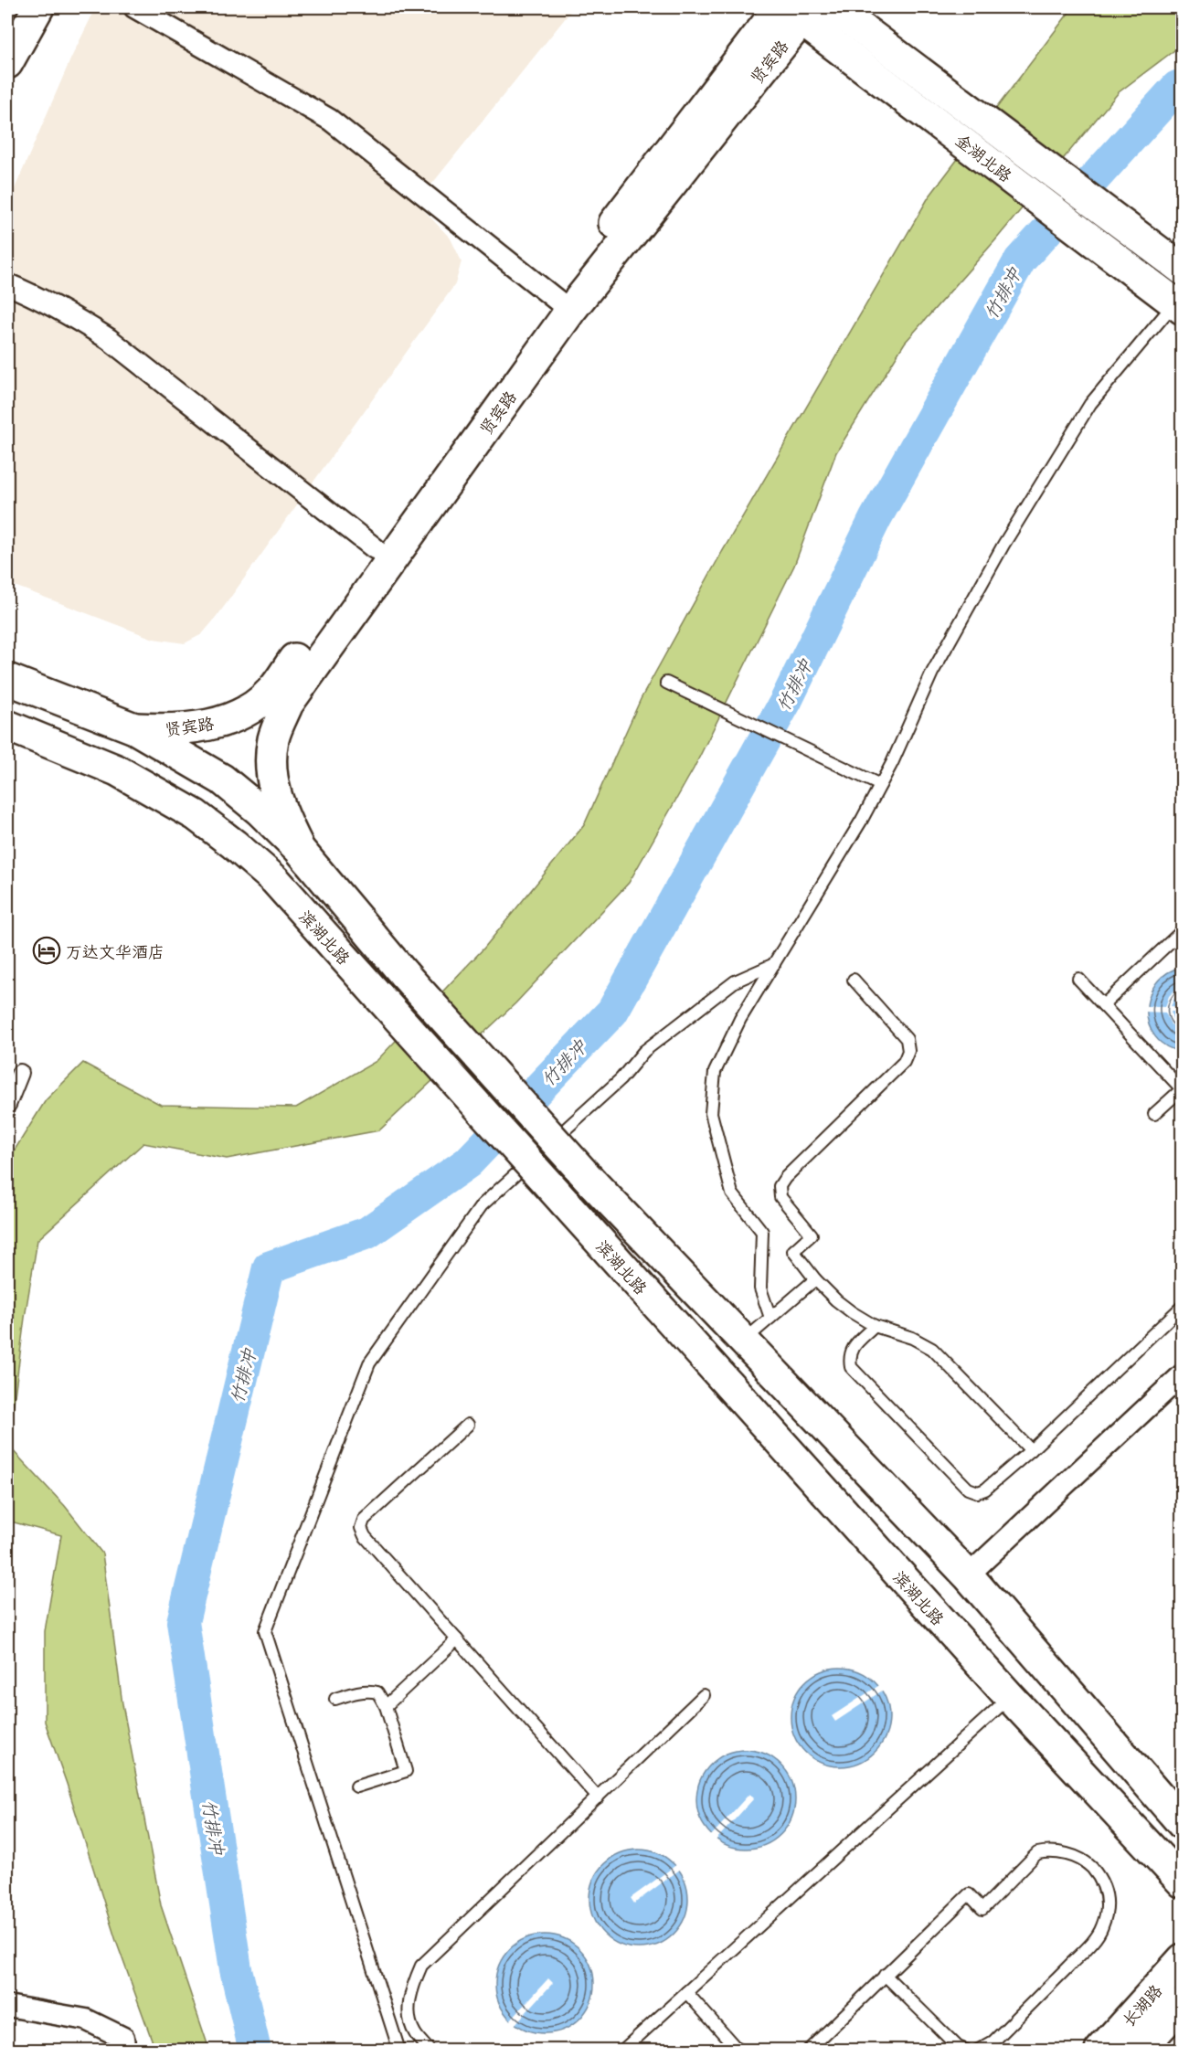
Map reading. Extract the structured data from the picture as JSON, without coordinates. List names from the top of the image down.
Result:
{
  "streets": {
    "main road": [
      "贤宾路",
      "金湖北路",
      "滨湖北路",
      "长湖路"
    ]
  },
  "crossings": [
    ["贤宾路", "金湖北路"]
  ],
  "water": ["竹排冲"],
  "places": {
    "hotel": ["万达文华酒店"]
  }
}
